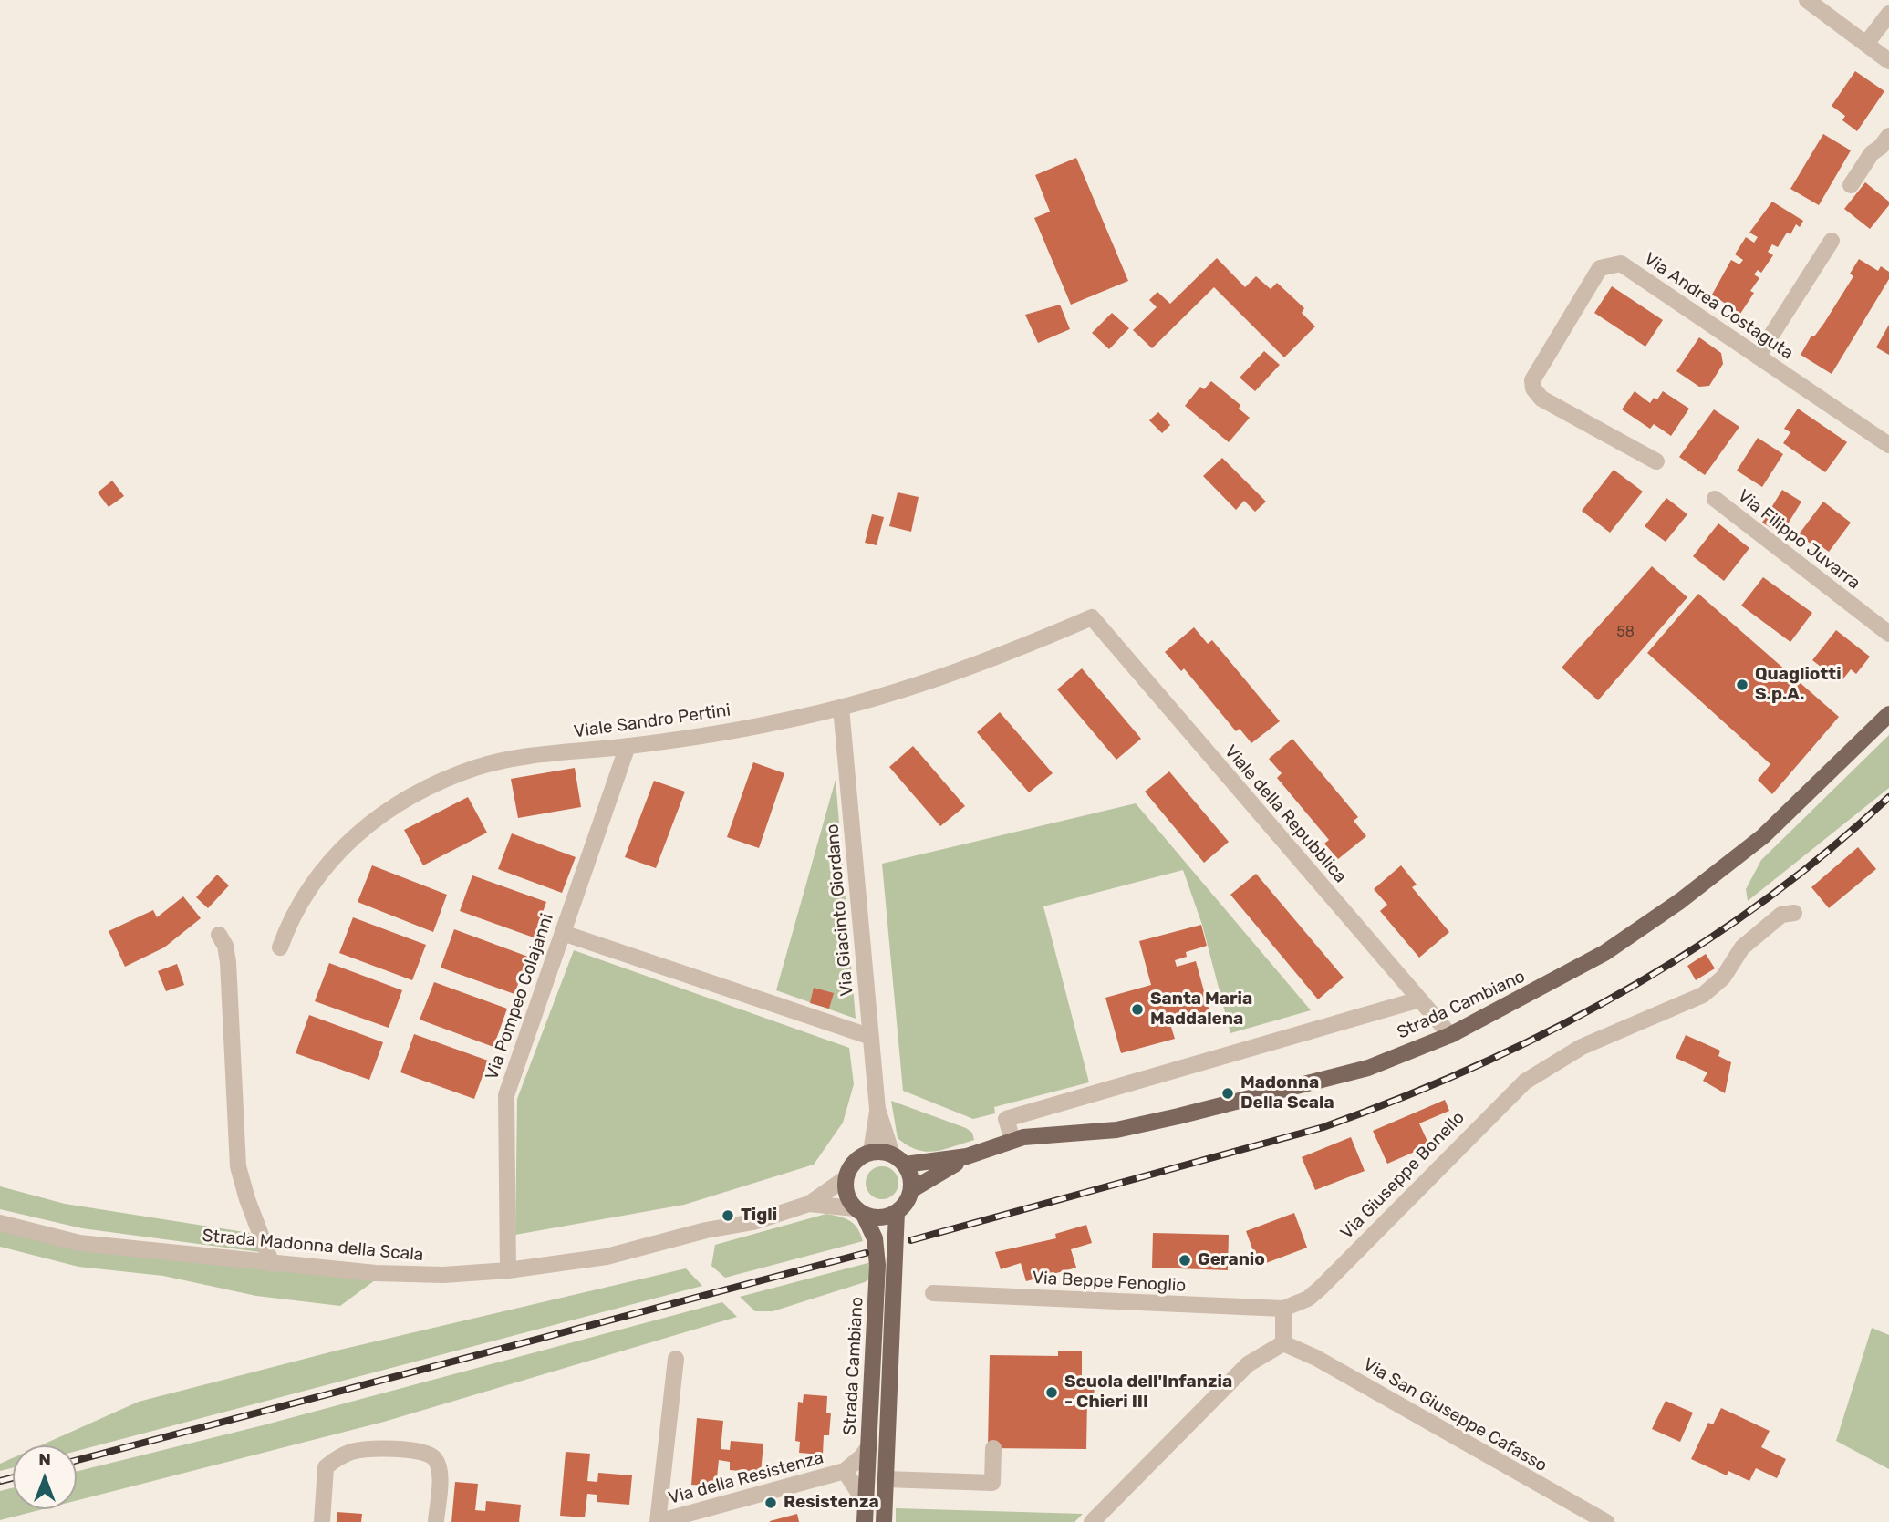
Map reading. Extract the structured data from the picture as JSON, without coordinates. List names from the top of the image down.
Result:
{
  "streets": {
    "main road": ["Strada Cambiano"],
    "street": [
      "Via Andrea Costaguta",
      "Via Filippo Juvarra",
      "Viale Sandro Pertini",
      "Viale della Repubblica",
      "Via Giacinto Giordano",
      "Via Pompeo Colajanni",
      "Via Giuseppe Bonello",
      "Strada Madonna della Scala",
      "Via Beppe Fenoglio",
      "Via San Giuseppe Cafasso",
      "Via della Resistenza"
    ]
  },
  "crossings": [
    ["Viale Sandro Pertini", "Viale della Repubblica"],
    ["Viale Sandro Pertini", "Via Giacinto Giordano"],
    ["Viale Sandro Pertini", "Via Pompeo Colajanni"],
    ["Viale della Repubblica", "Strada Cambiano"],
    ["Via Pompeo Colajanni", "Strada Madonna della Scala"],
    ["Strada Cambiano", "Via della Resistenza"],
    ["Via Giuseppe Bonello", "Via Beppe Fenoglio"]
  ],
  "places": [
    "Quagliotti S.p.A.",
    "Santa Maria Maddalena",
    "Madonna Della Scala",
    "Tigli",
    "Geranio",
    "Scuola dell'Infanzia - Chieri III",
    "Resistenza"
  ],
  "house_numbers": ["58"],
  "north": "top"
}
